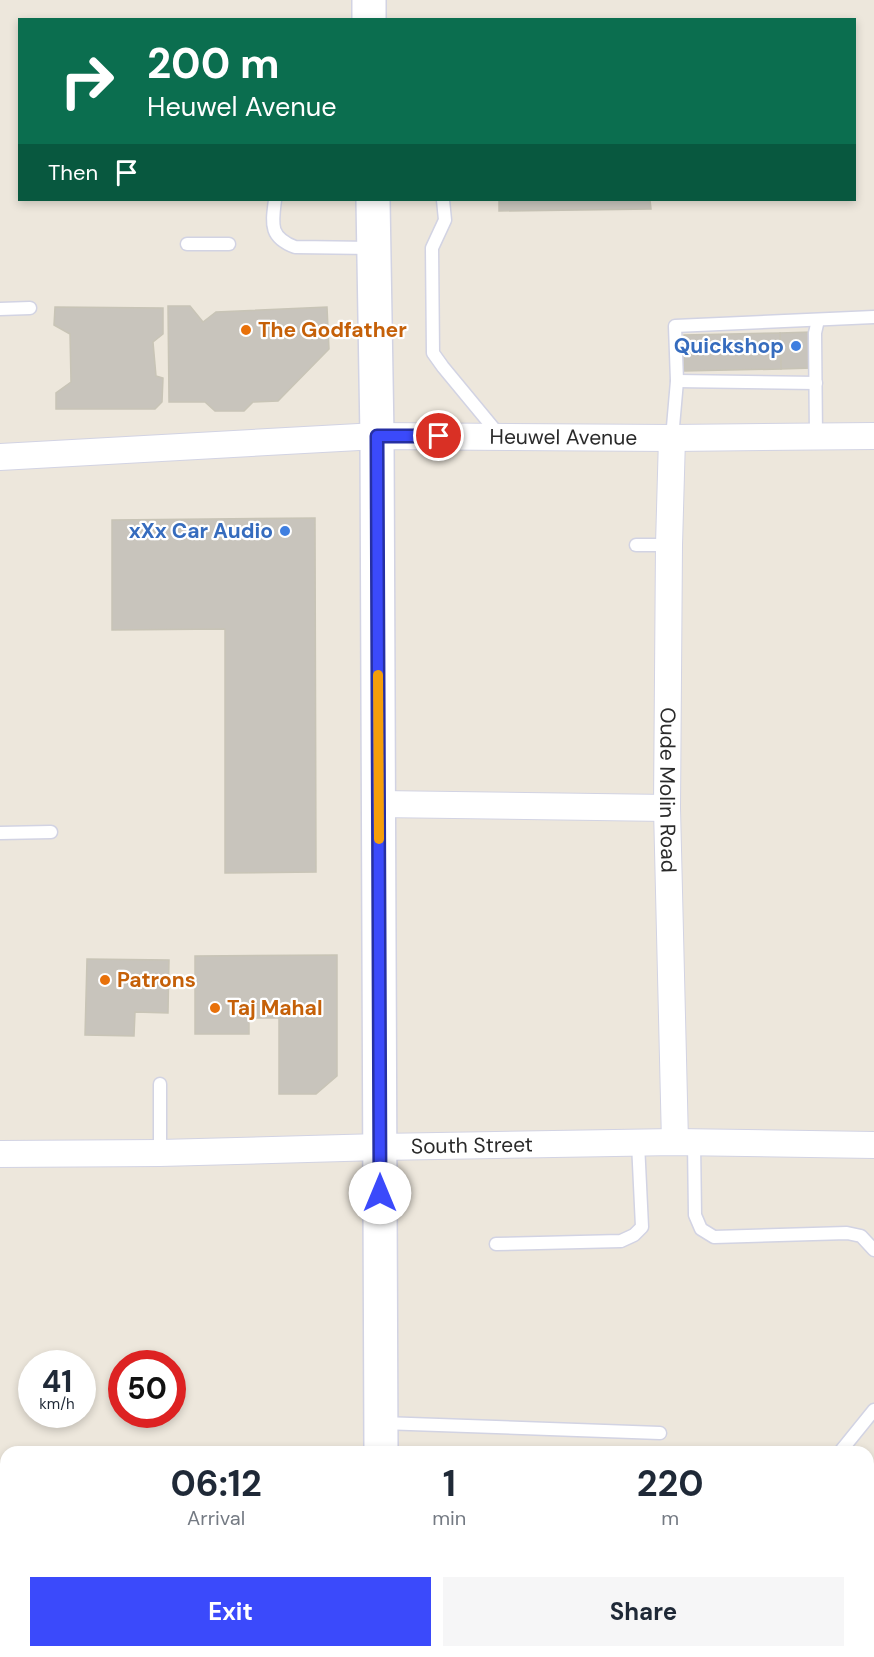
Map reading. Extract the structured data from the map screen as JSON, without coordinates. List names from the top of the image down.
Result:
{
  "streets": {
    "street": ["Heuwel Avenue", "Oude Molin Road", "South Street"]
  },
  "crossings": [
    ["Heuwel Avenue", "Oude Molin Road"],
    ["Oude Molin Road", "South Street"]
  ],
  "places": [
    "The Godfather",
    "Quickshop",
    "xXx Car Audio",
    "Patrons",
    "Taj Mahal"
  ],
  "page": {
    "turn": ["200 m", "Heuwel Avenue"],
    "then": "Then",
    "speed": "41 km/h",
    "limit": "50",
    "eta": [
      "06:12",
      "Arrival",
      "1",
      "min",
      "220",
      "m"
    ],
    "buttons": ["Exit", "Share"]
  }
}
